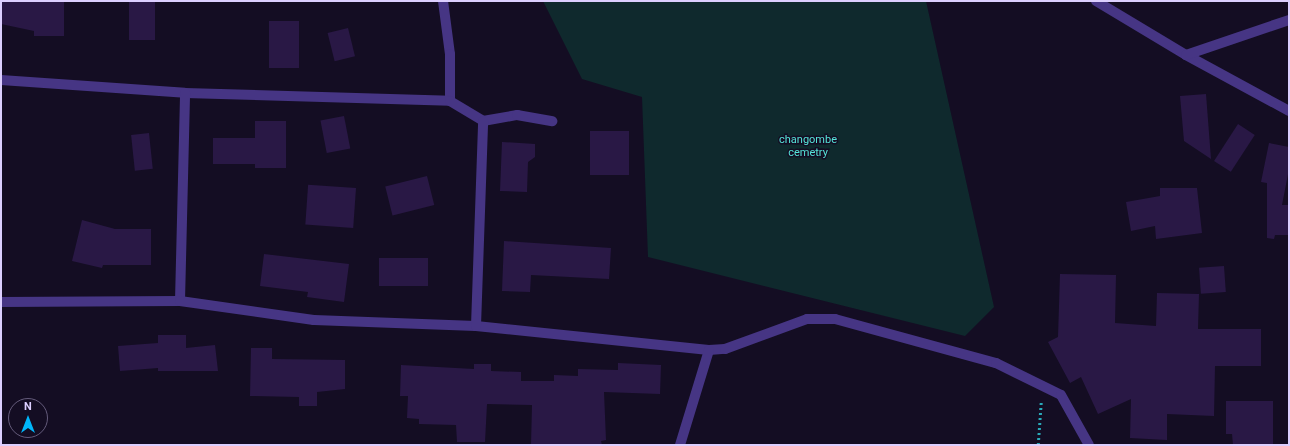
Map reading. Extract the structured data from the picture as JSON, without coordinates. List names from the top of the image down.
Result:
{
  "parks": ["changombe cemetry"],
  "north": "top"
}
